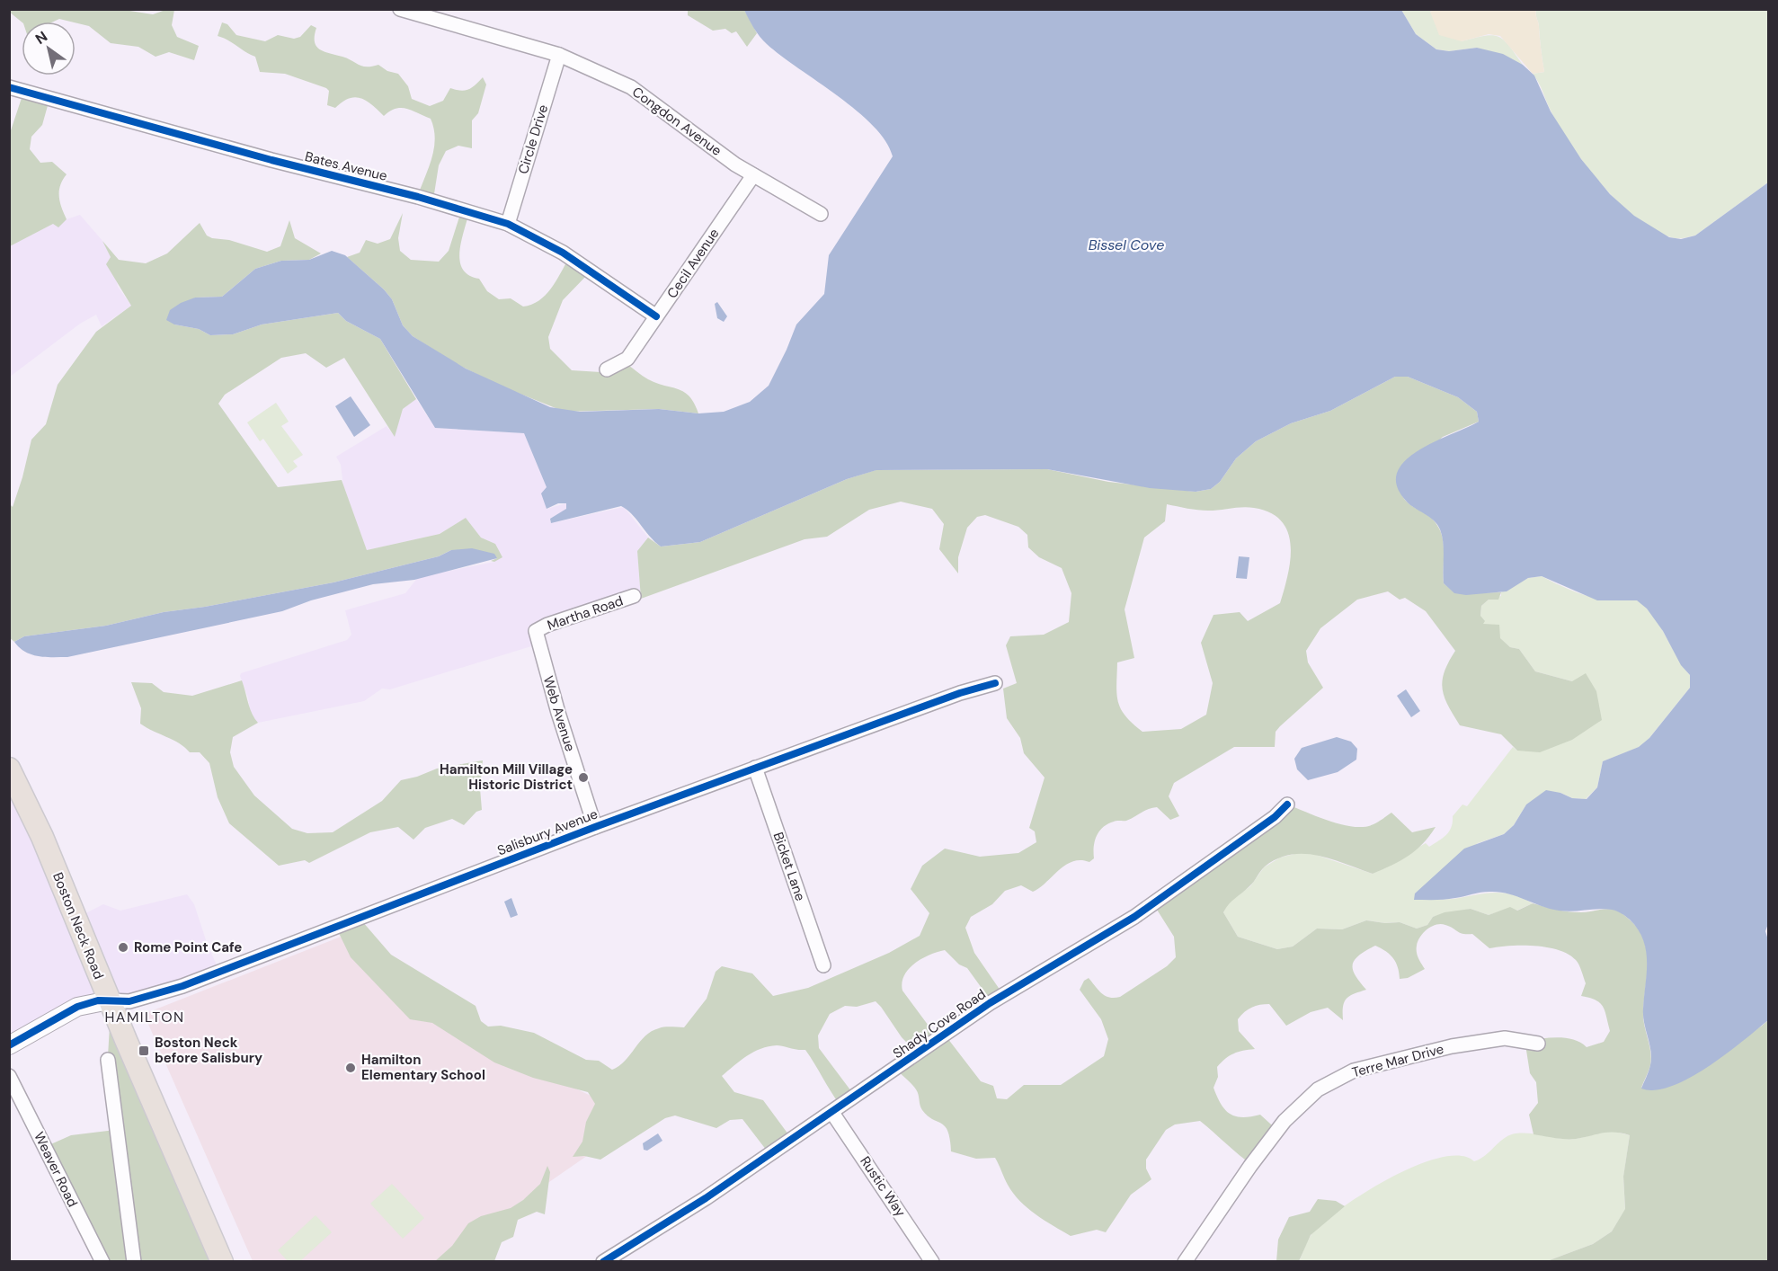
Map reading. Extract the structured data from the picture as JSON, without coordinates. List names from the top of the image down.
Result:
{
  "streets": {
    "main road": ["Boston Neck Road"],
    "street": [
      "Congdon Avenue",
      "Circle Drive",
      "Bates Avenue",
      "Cecil Avenue",
      "Martha Road",
      "Web Avenue",
      "Salisbury Avenue",
      "Bicket Lane",
      "Shady Cove Road",
      "Terre Mar Drive",
      "Weaver Road",
      "Rustic Way"
    ]
  },
  "crossings": [
    ["Congdon Avenue", "Circle Drive"],
    ["Congdon Avenue", "Cecil Avenue"],
    ["Circle Drive", "Bates Avenue"],
    ["Bates Avenue", "Cecil Avenue"],
    ["Martha Road", "Web Avenue"],
    ["Web Avenue", "Salisbury Avenue"],
    ["Salisbury Avenue", "Bicket Lane"],
    ["Salisbury Avenue", "Boston Neck Road"],
    ["Shady Cove Road", "Rustic Way"]
  ],
  "districts": ["HAMILTON"],
  "water": ["Bissel Cove"],
  "places": {
    "other": ["Hamilton Mill Village Historic District", "Rome Point Cafe", "Hamilton Elementary School"],
    "transit": ["Boston Neck before Salisbury"]
  },
  "north": "top left"
}
